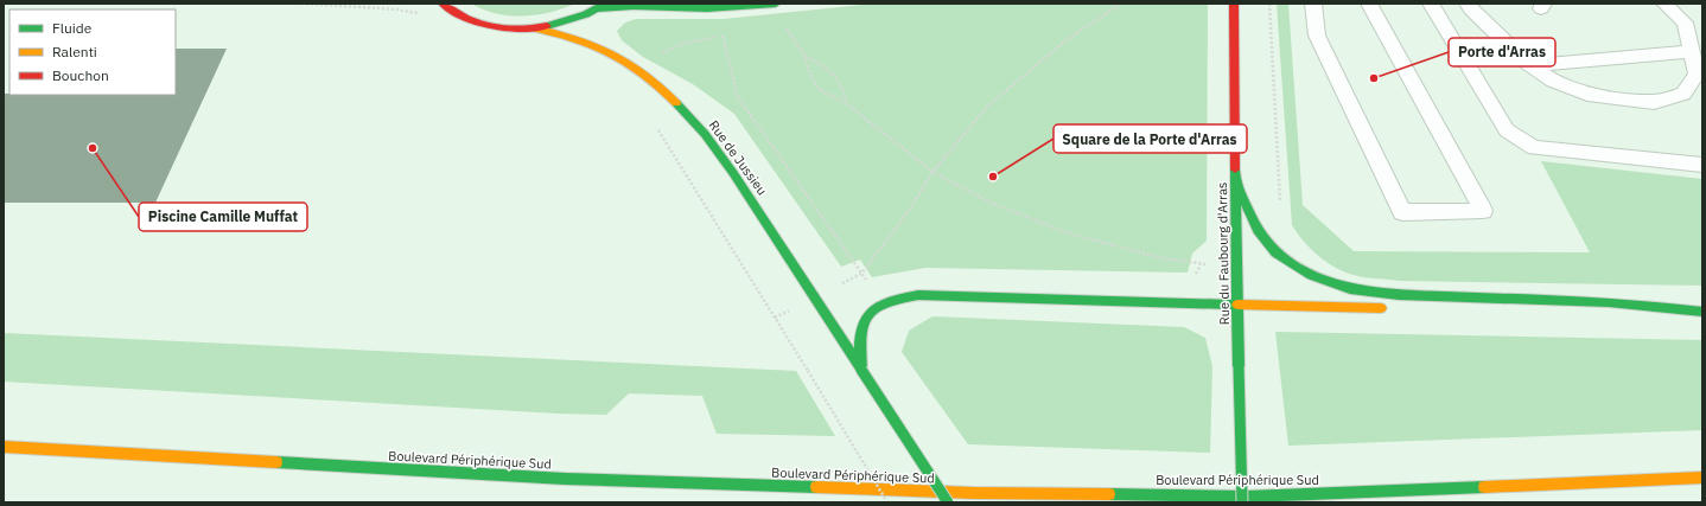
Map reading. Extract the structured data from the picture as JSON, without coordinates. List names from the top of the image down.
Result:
{
  "streets": {
    "main road": ["Rue de Jussieu", "Rue du Faubourg d'Arras", "Boulevard Périphérique Sud"]
  },
  "places": ["Porte d'Arras", "Piscine Camille Muffat", "Square de la Porte d'Arras"],
  "legend": ["Fluide", "Ralenti", "Bouchon"]
}
